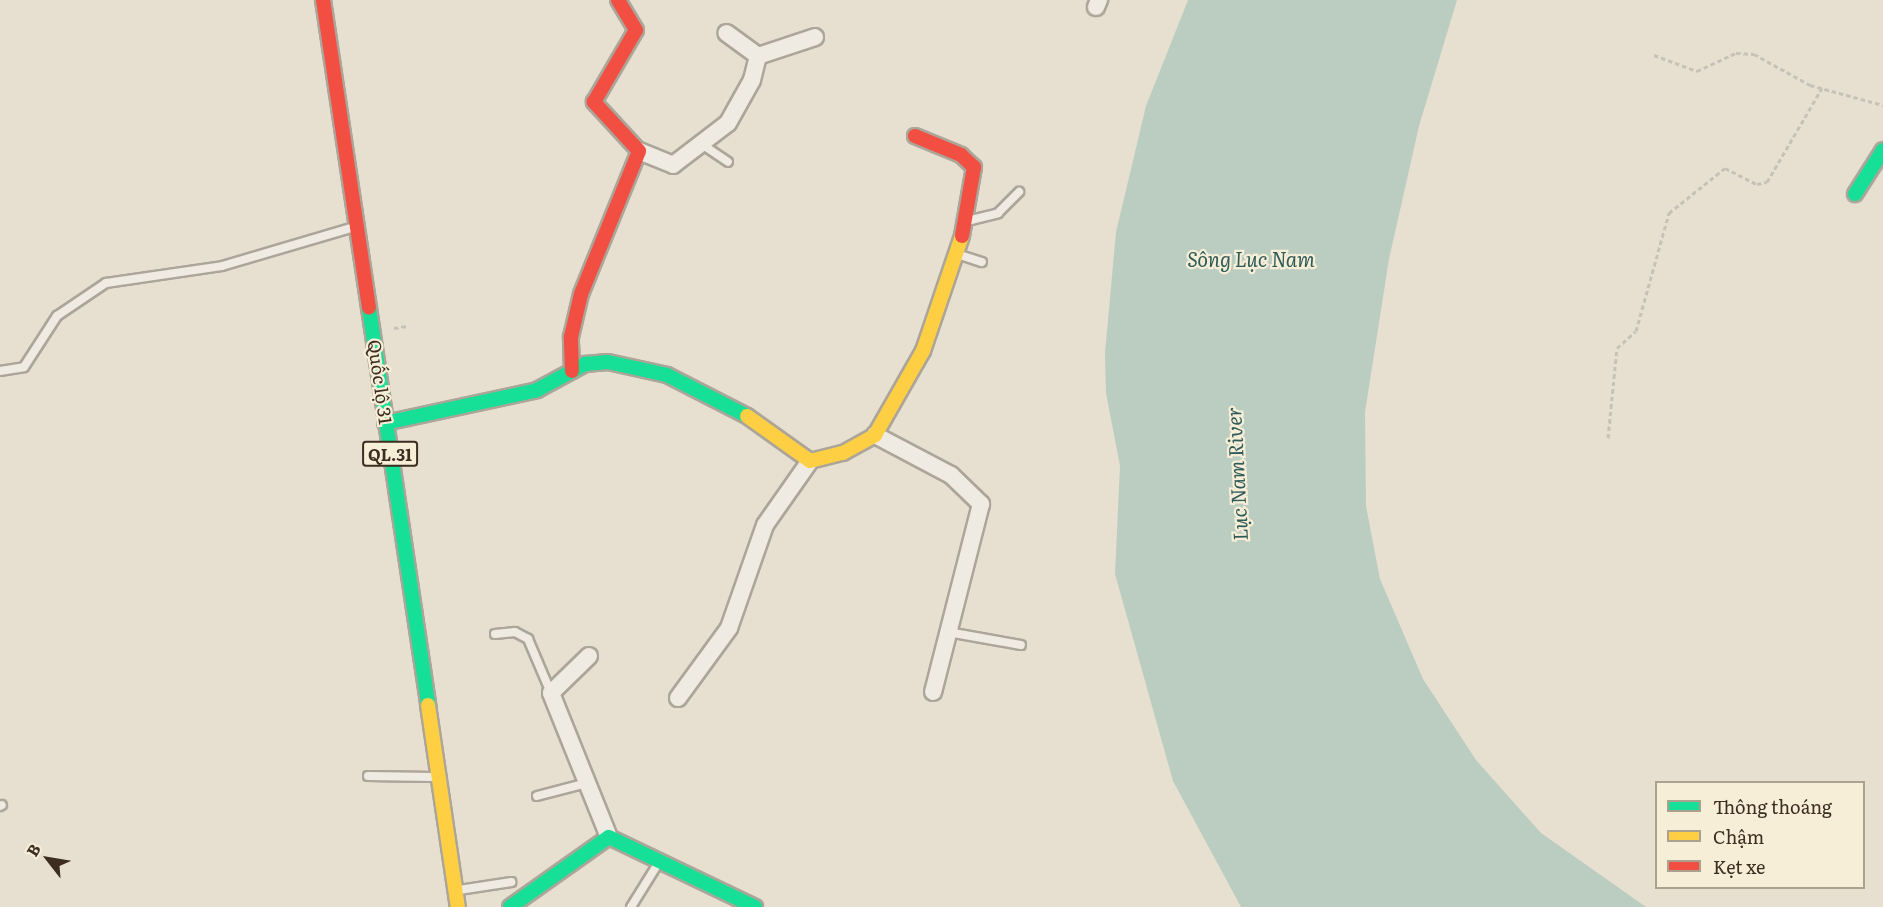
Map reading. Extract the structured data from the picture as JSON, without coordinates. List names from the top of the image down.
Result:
{
  "streets": {
    "main road": ["Quốc lộ 31", "QL.31"]
  },
  "water": ["Sông Lục Nam", "Lục Nam River"],
  "legend": ["Thông thoáng", "Chậm", "Kẹt xe"],
  "north": "top left"
}
